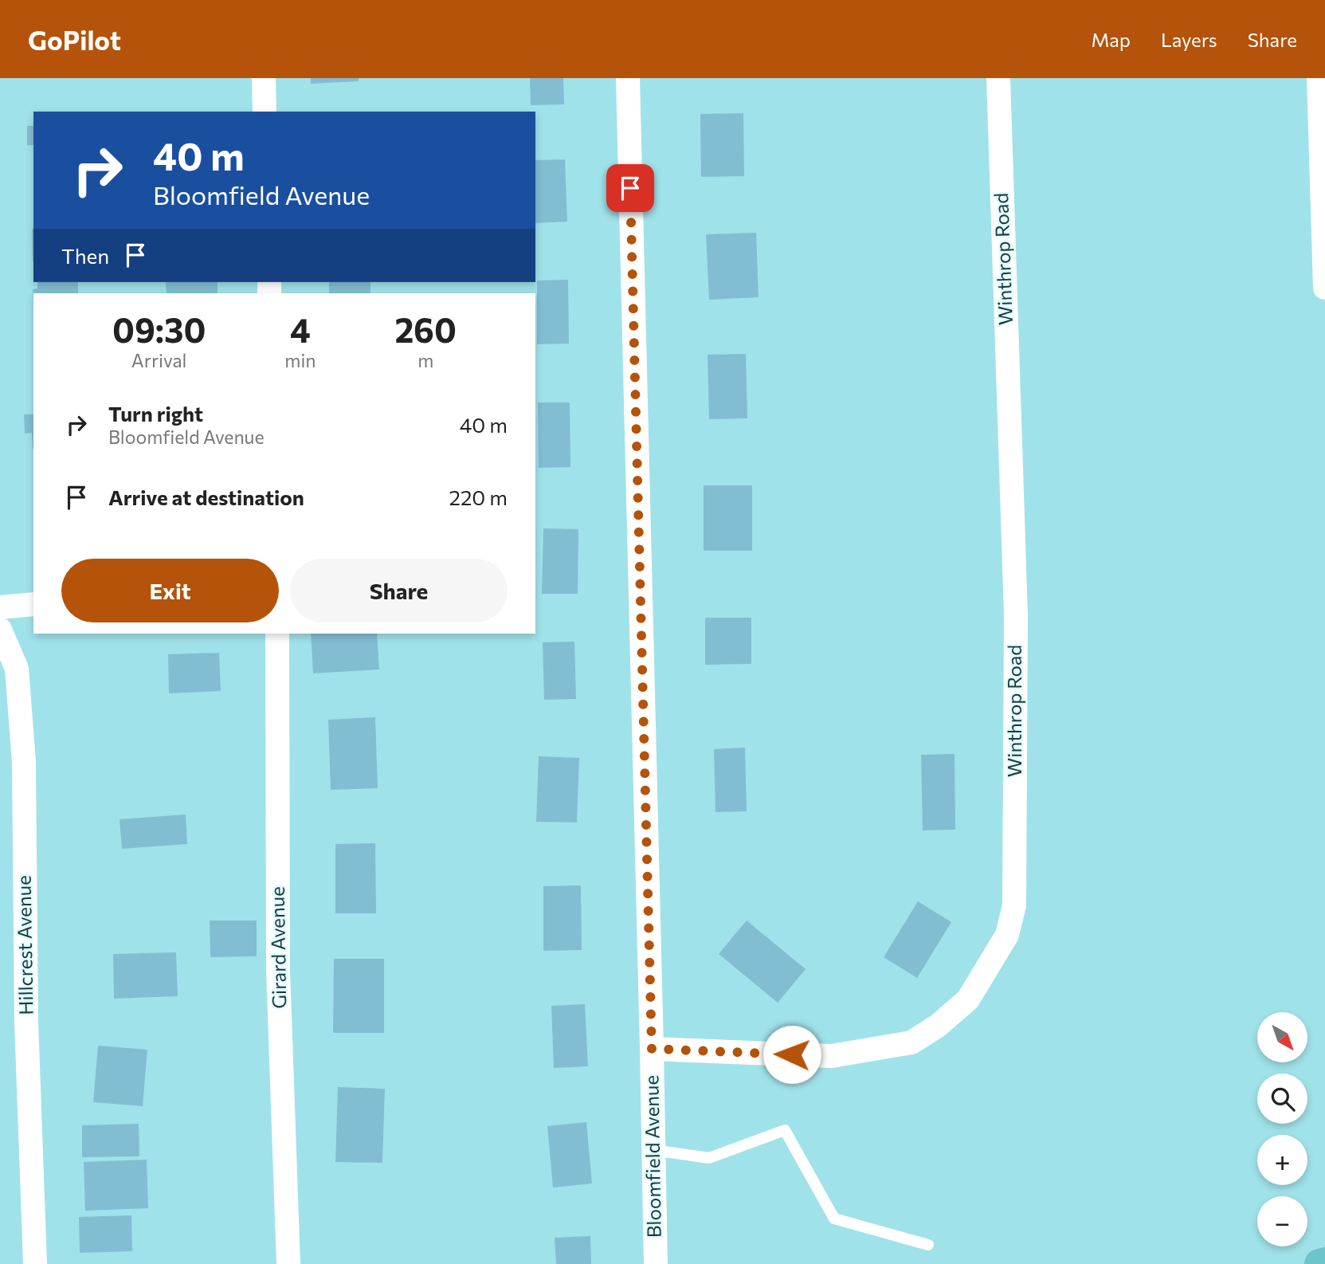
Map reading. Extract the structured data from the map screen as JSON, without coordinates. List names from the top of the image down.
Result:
{
  "streets": {
    "street": [
      "Winthrop Road",
      "Hillcrest Avenue",
      "Girard Avenue",
      "Bloomfield Avenue"
    ]
  },
  "crossings": [
    ["Winthrop Road", "Bloomfield Avenue"]
  ],
  "north": "bottom right",
  "page": {
    "header": "GoPilot",
    "nav": ["Map", "Layers", "Share"],
    "turn": ["40 m", "Bloomfield Avenue"],
    "then": "Then",
    "eta": [
      "09:30",
      "Arrival",
      "4",
      "min",
      "260",
      "m"
    ],
    "list": [
      {
        "name": "Turn right",
        "note": "Bloomfield Avenue",
        "value": "40 m"
      },
      {
        "name": "Arrive at destination",
        "value": "220 m"
      }
    ],
    "buttons": ["Exit", "Share"],
    "map_buttons": ["+", "−"]
  }
}
